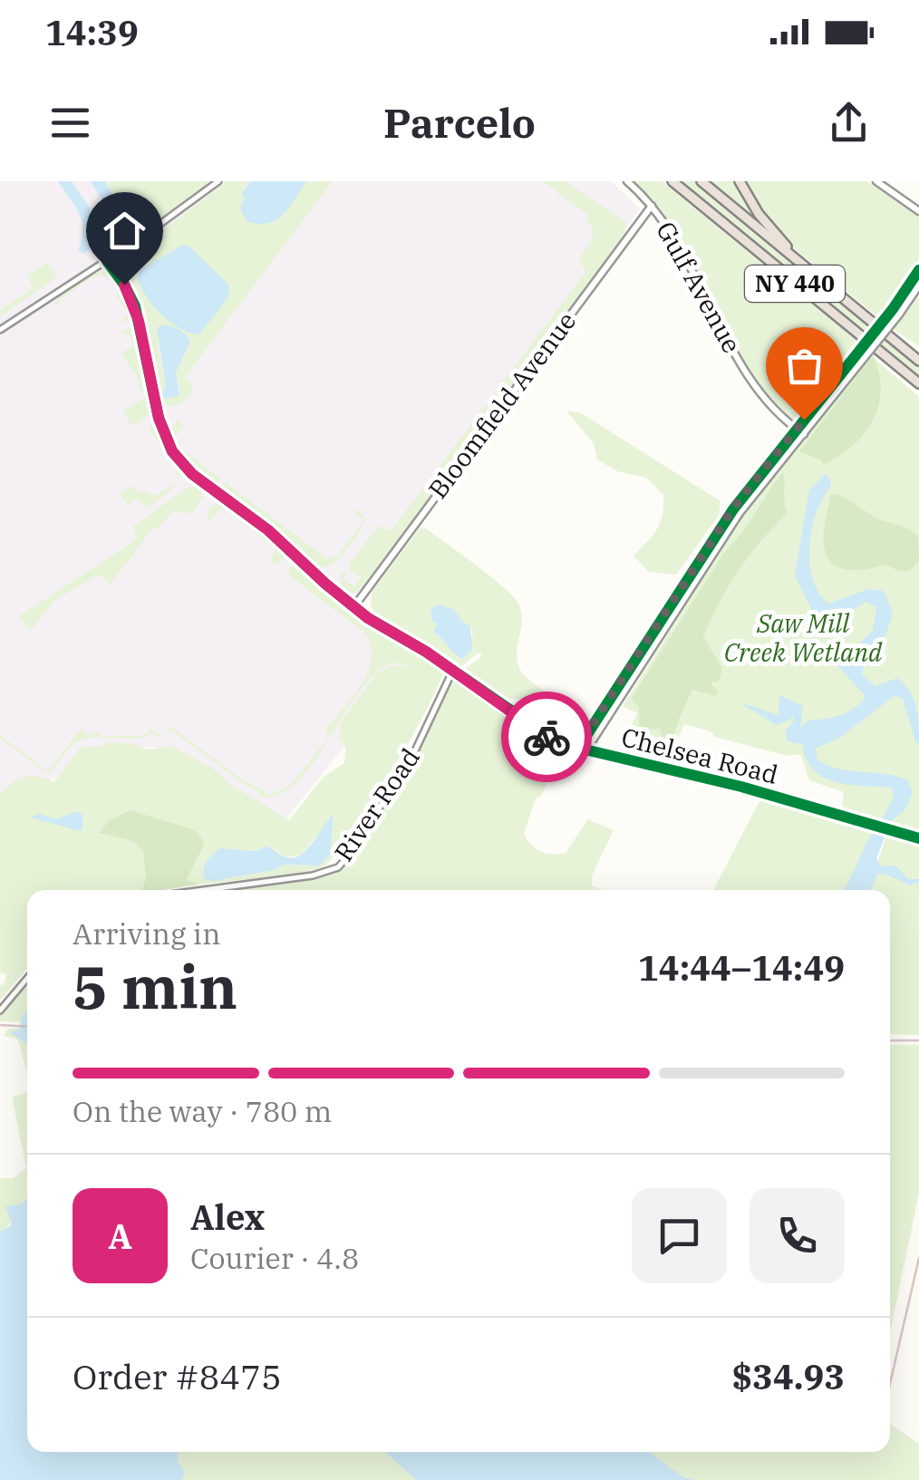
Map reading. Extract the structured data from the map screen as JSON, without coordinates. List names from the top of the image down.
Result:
{
  "streets": {
    "highway": ["NY 440"],
    "street": [
      "Gulf Avenue",
      "Bloomfield Avenue",
      "Chelsea Road",
      "River Road"
    ]
  },
  "crossings": [
    ["Gulf Avenue", "Bloomfield Avenue"],
    ["Bloomfield Avenue", "Chelsea Road"],
    ["Chelsea Road", "River Road"]
  ],
  "parks": ["Saw Mill Creek Wetland"],
  "page": {
    "status": "14:39",
    "header": "Parcelo",
    "heading": ["5 min", "Arriving in", "14:44–14:49"],
    "panel": [
      "Alex",
      "Courier · 4.8",
      "Order #8475",
      "$34.93"
    ],
    "bar": "On the way · 780 m",
    "round": "A"
  }
}
